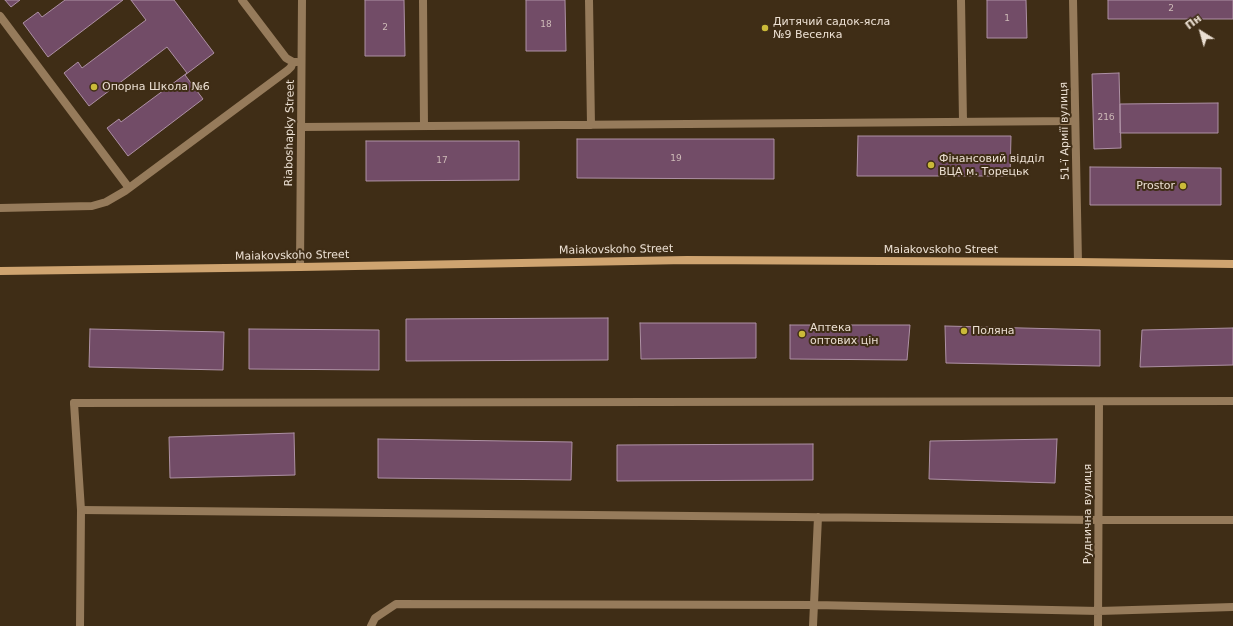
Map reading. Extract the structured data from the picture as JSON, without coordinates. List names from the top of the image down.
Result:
{
  "streets": {
    "main road": ["Maiakovskoho Street"],
    "street": ["51-ї Армії вулиця", "Riaboshapky Street", "Руднична вулиця"]
  },
  "crossings": [
    ["51-ї Армії вулиця", "Maiakovskoho Street"],
    ["Riaboshapky Street", "Maiakovskoho Street"]
  ],
  "places": [
    "Дитячий садок-ясла №9 Веселка",
    "Опорна Школа №6",
    "Фінансовий відділ ВЦА м. Торецьк",
    "Prostor",
    "Поляна",
    "Аптека оптових цін"
  ],
  "house_numbers": [
    "2",
    "1",
    "18",
    "2",
    "21б",
    "19",
    "17"
  ],
  "north": "top left"
}
